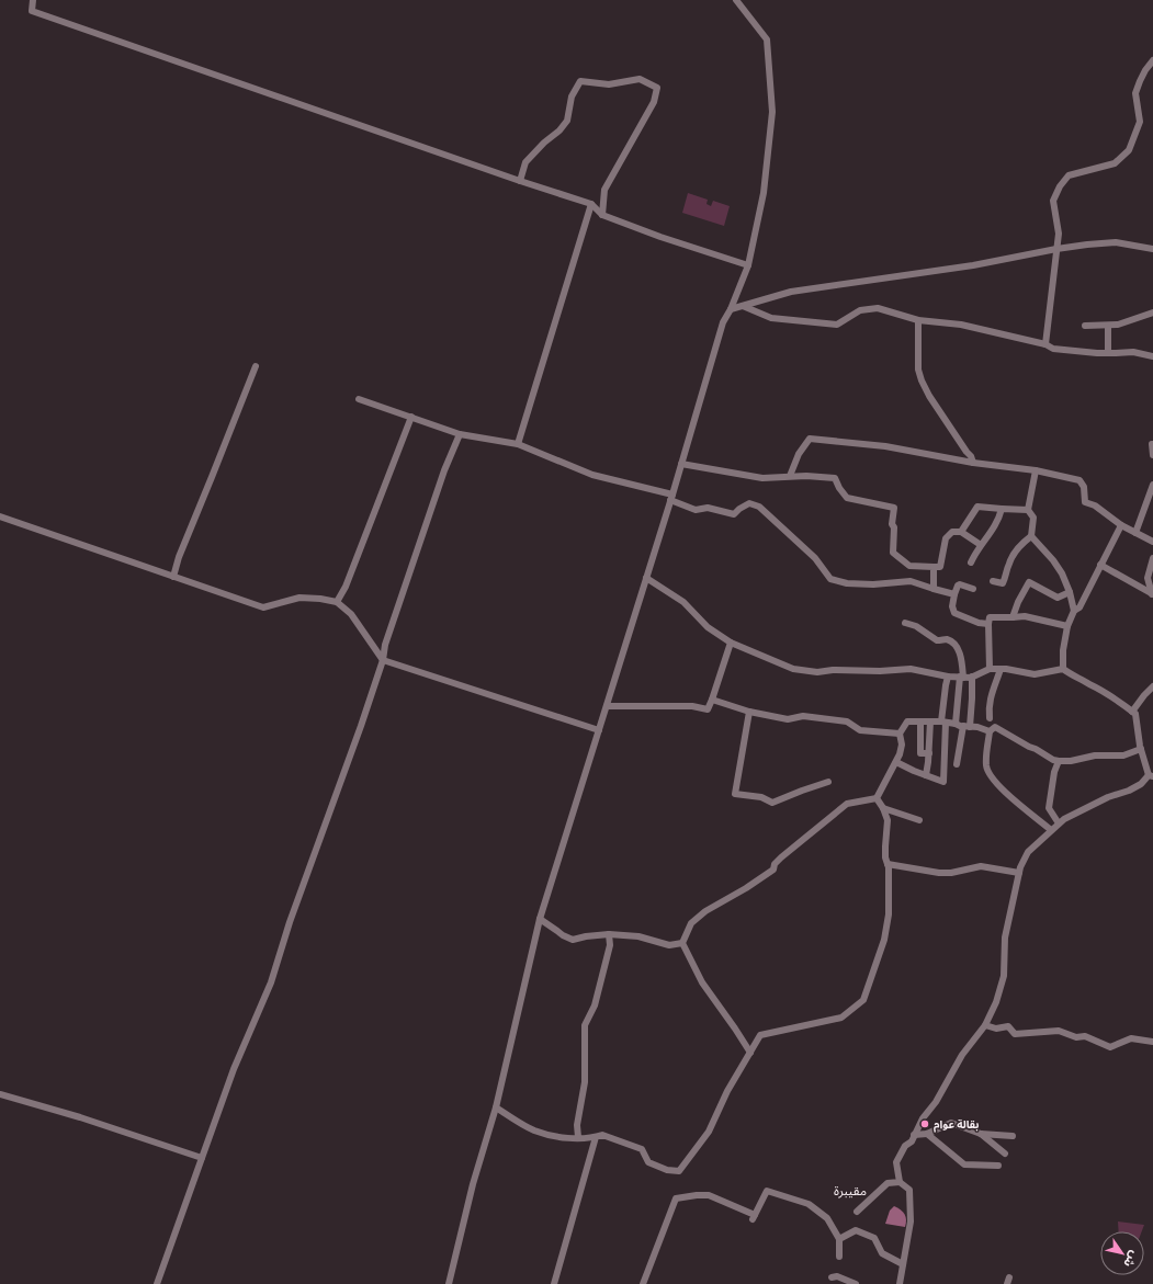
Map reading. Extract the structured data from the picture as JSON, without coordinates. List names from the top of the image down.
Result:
{
  "districts": ["مقيبرة"],
  "places": ["بقالة عوام"],
  "north": "bottom right"
}
